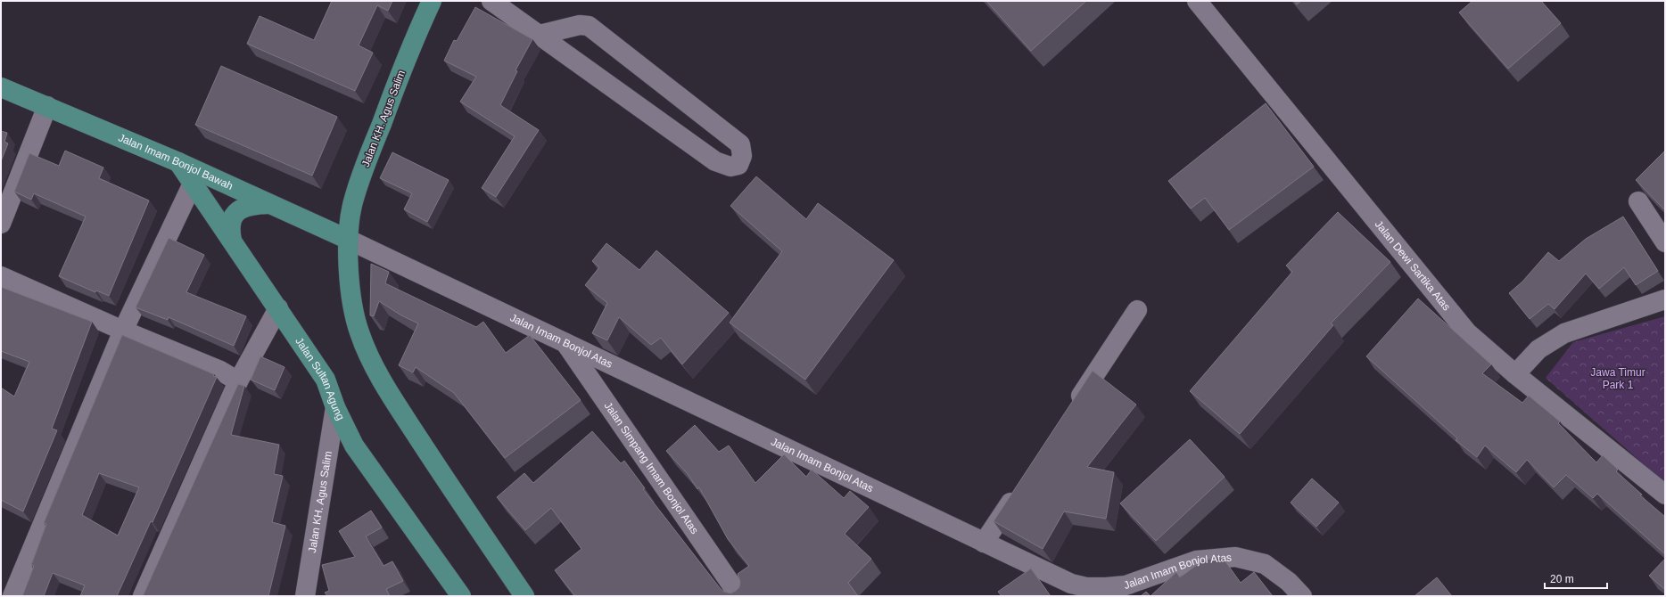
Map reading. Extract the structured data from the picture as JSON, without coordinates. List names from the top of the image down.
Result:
{
  "streets": {
    "main road": ["Jalan KH. Agus Salim", "Jalan Imam Bonjol Bawah", "Jalan Sultan Agung"],
    "street": ["Jalan Dewi Sartika Atas", "Jalan Imam Bonjol Atas", "Jalan Simpang Imam Bonjol Atas"]
  },
  "crossings": [
    ["Jalan KH. Agus Salim", "Jalan Imam Bonjol Bawah"],
    ["Jalan KH. Agus Salim", "Jalan Imam Bonjol Atas"],
    ["Jalan KH. Agus Salim", "Jalan Sultan Agung"],
    ["Jalan Imam Bonjol Bawah", "Jalan Imam Bonjol Atas"],
    ["Jalan Imam Bonjol Bawah", "Jalan Sultan Agung"],
    ["Jalan Imam Bonjol Atas", "Jalan Simpang Imam Bonjol Atas"]
  ],
  "parks": ["Jawa Timur Park 1"],
  "scale_bar": "20 m"
}
